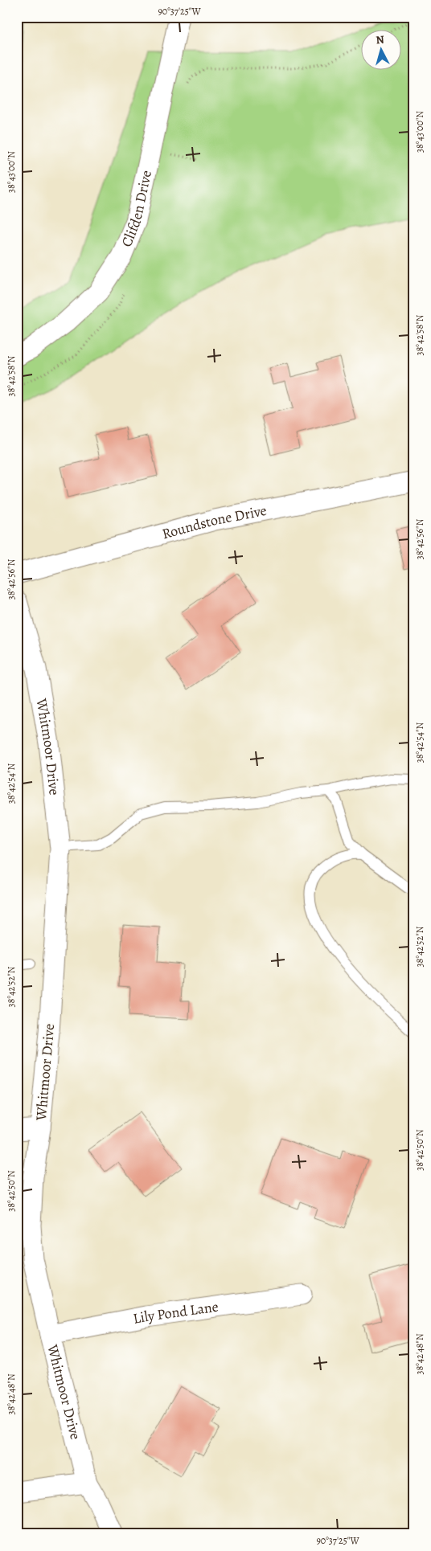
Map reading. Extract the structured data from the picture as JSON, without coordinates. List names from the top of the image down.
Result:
{
  "streets": {
    "street": [
      "Clifden Drive",
      "Roundstone Drive",
      "Whitmoor Drive",
      "Lily Pond Lane"
    ]
  },
  "crossings": [
    ["Whitmoor Drive", "Lily Pond Lane"]
  ],
  "north": "top",
  "coordinates": [
    "90°37'25\"W",
    "38°43'00\"N",
    "38°42'58\"N",
    "38°42'56\"N",
    "38°42'54\"N",
    "38°42'52\"N",
    "38°42'50\"N",
    "38°42'48\"N"
  ]
}
